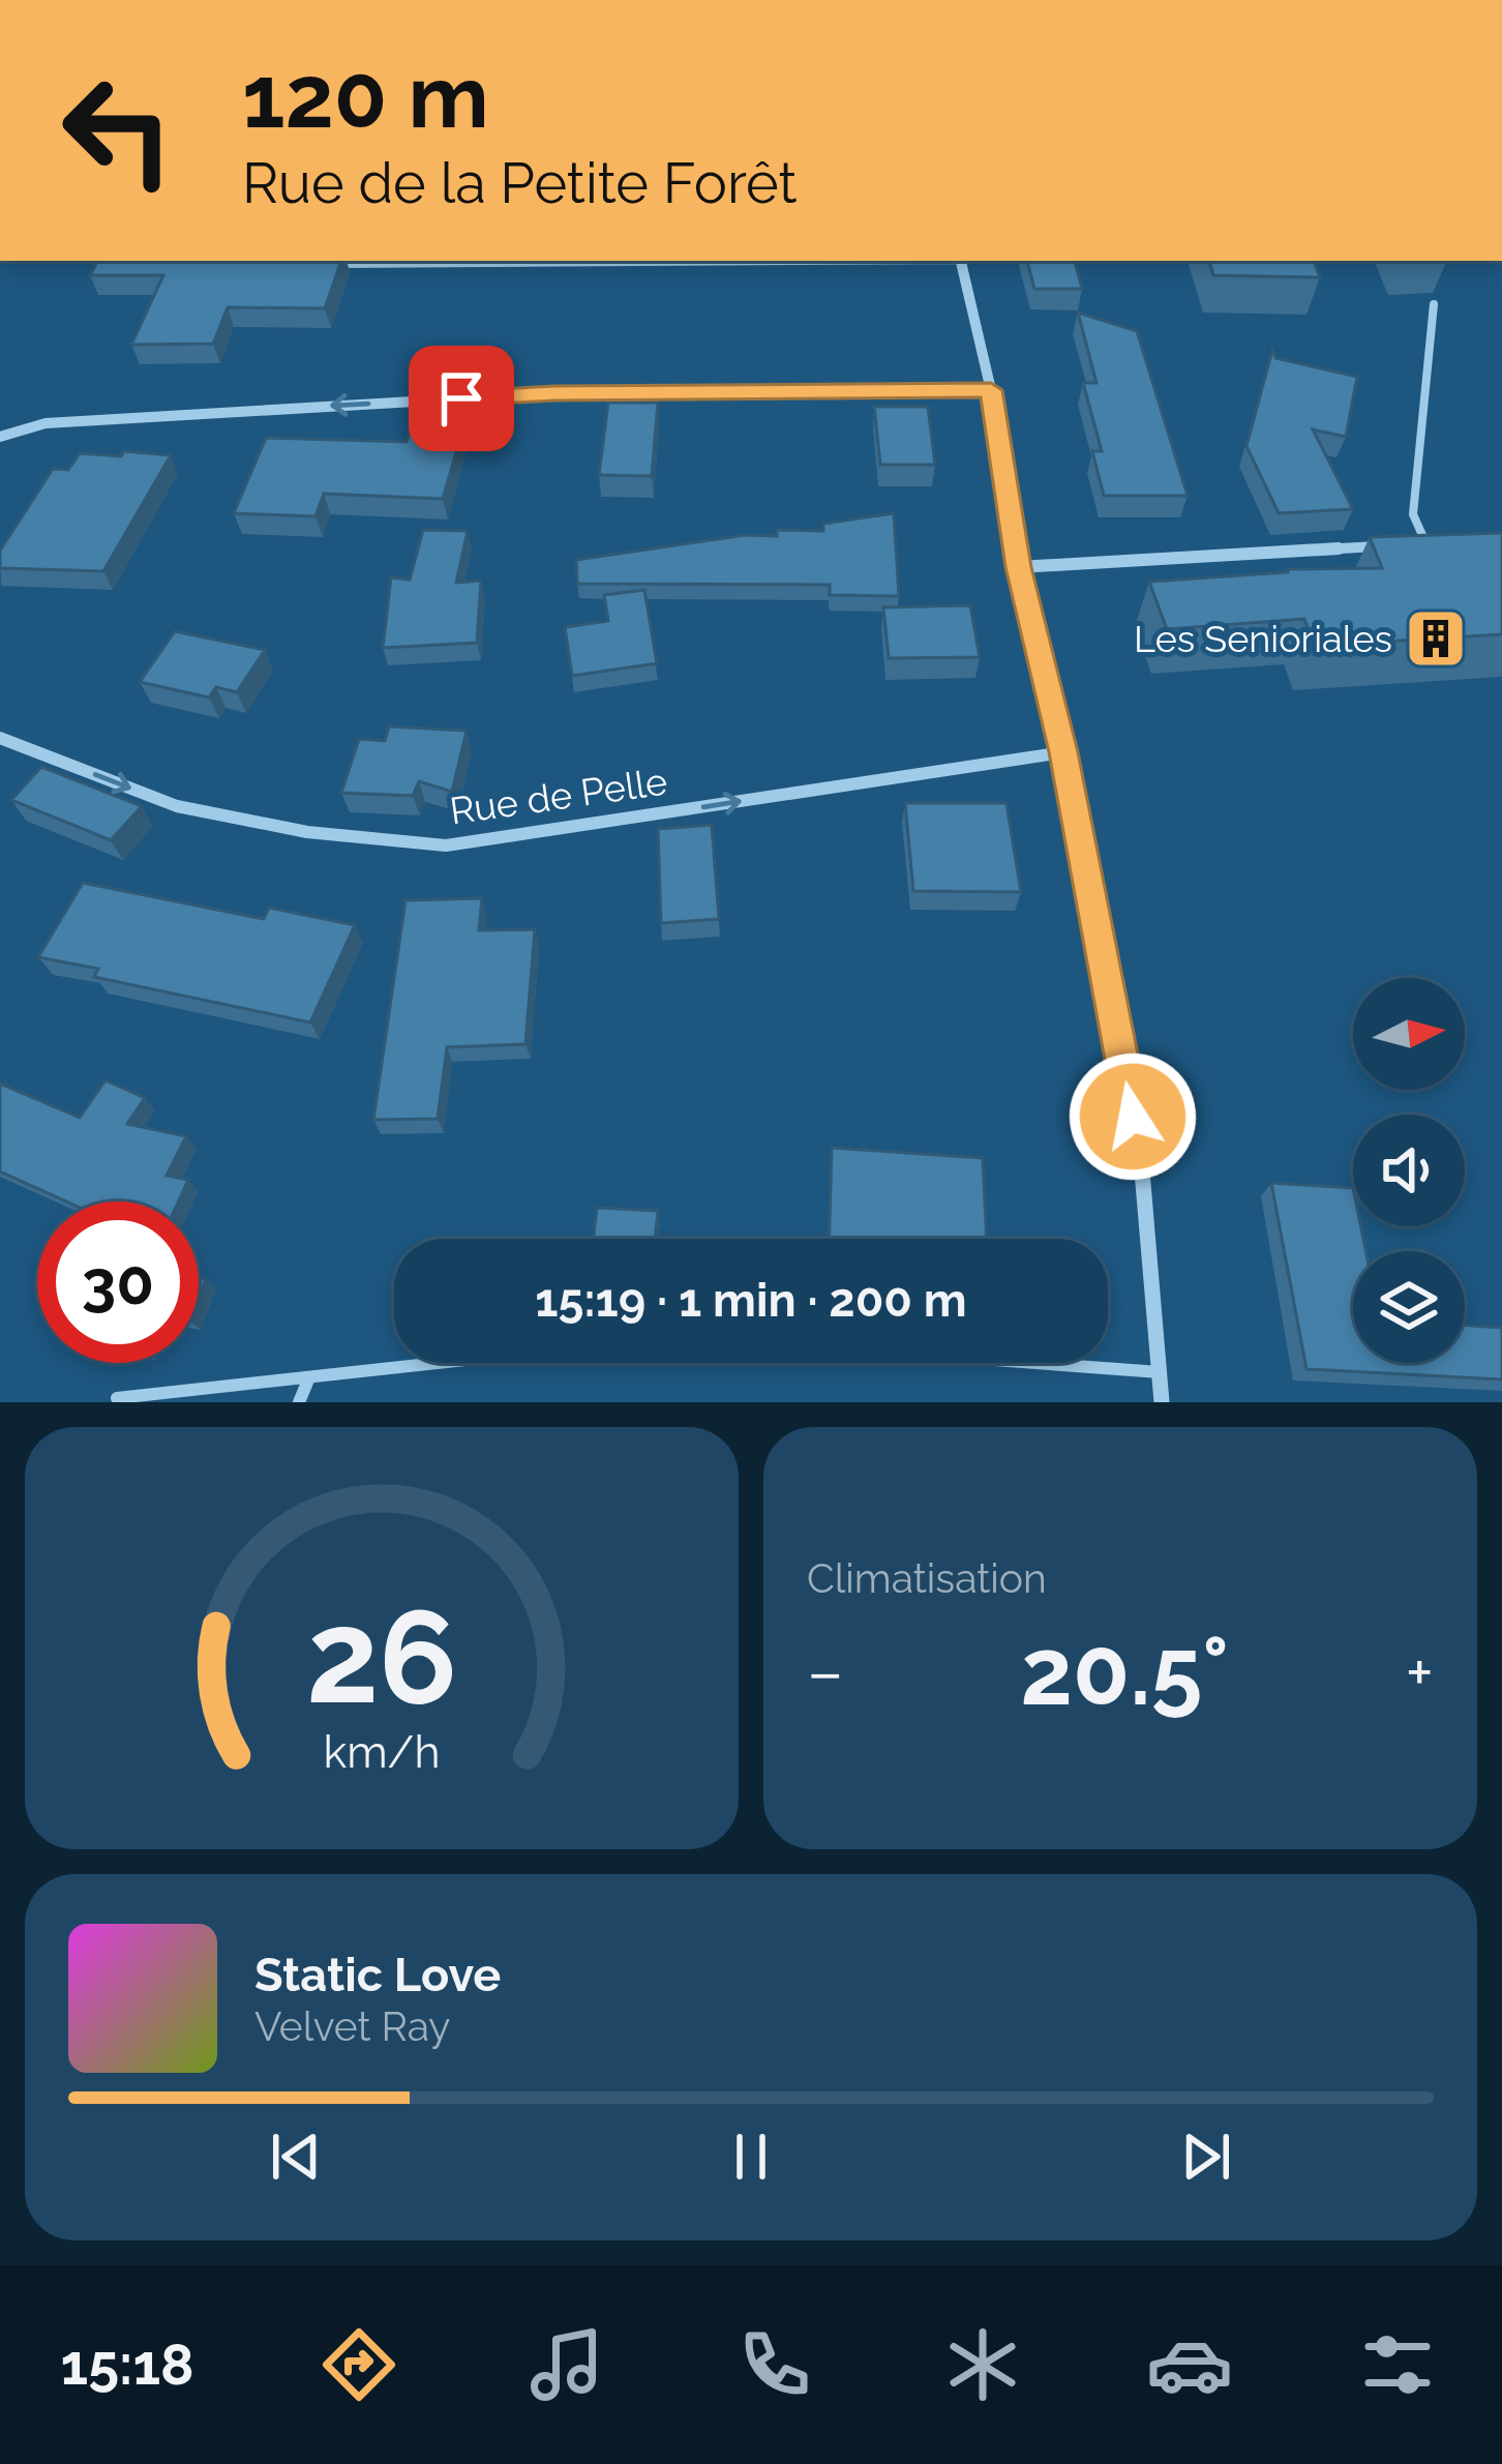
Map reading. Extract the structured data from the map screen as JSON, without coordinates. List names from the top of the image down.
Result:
{
  "streets": {
    "street": ["Rue de Pelle"]
  },
  "one_way": ["Rue de Pelle"],
  "places": {
    "building": ["Les Senioriales"]
  },
  "north": "right",
  "page": {
    "turn": ["120 m", "Rue de la Petite Forêt"],
    "limit": "30",
    "trip": "15:19 · 1 min · 200 m",
    "tile": "Climatisation",
    "heat": ["−", "20.5°", "+"],
    "song": ["Static Love", "Velvet Ray"],
    "tabs": "15:18",
    "gauge": ["26", "km/h"]
  }
}
